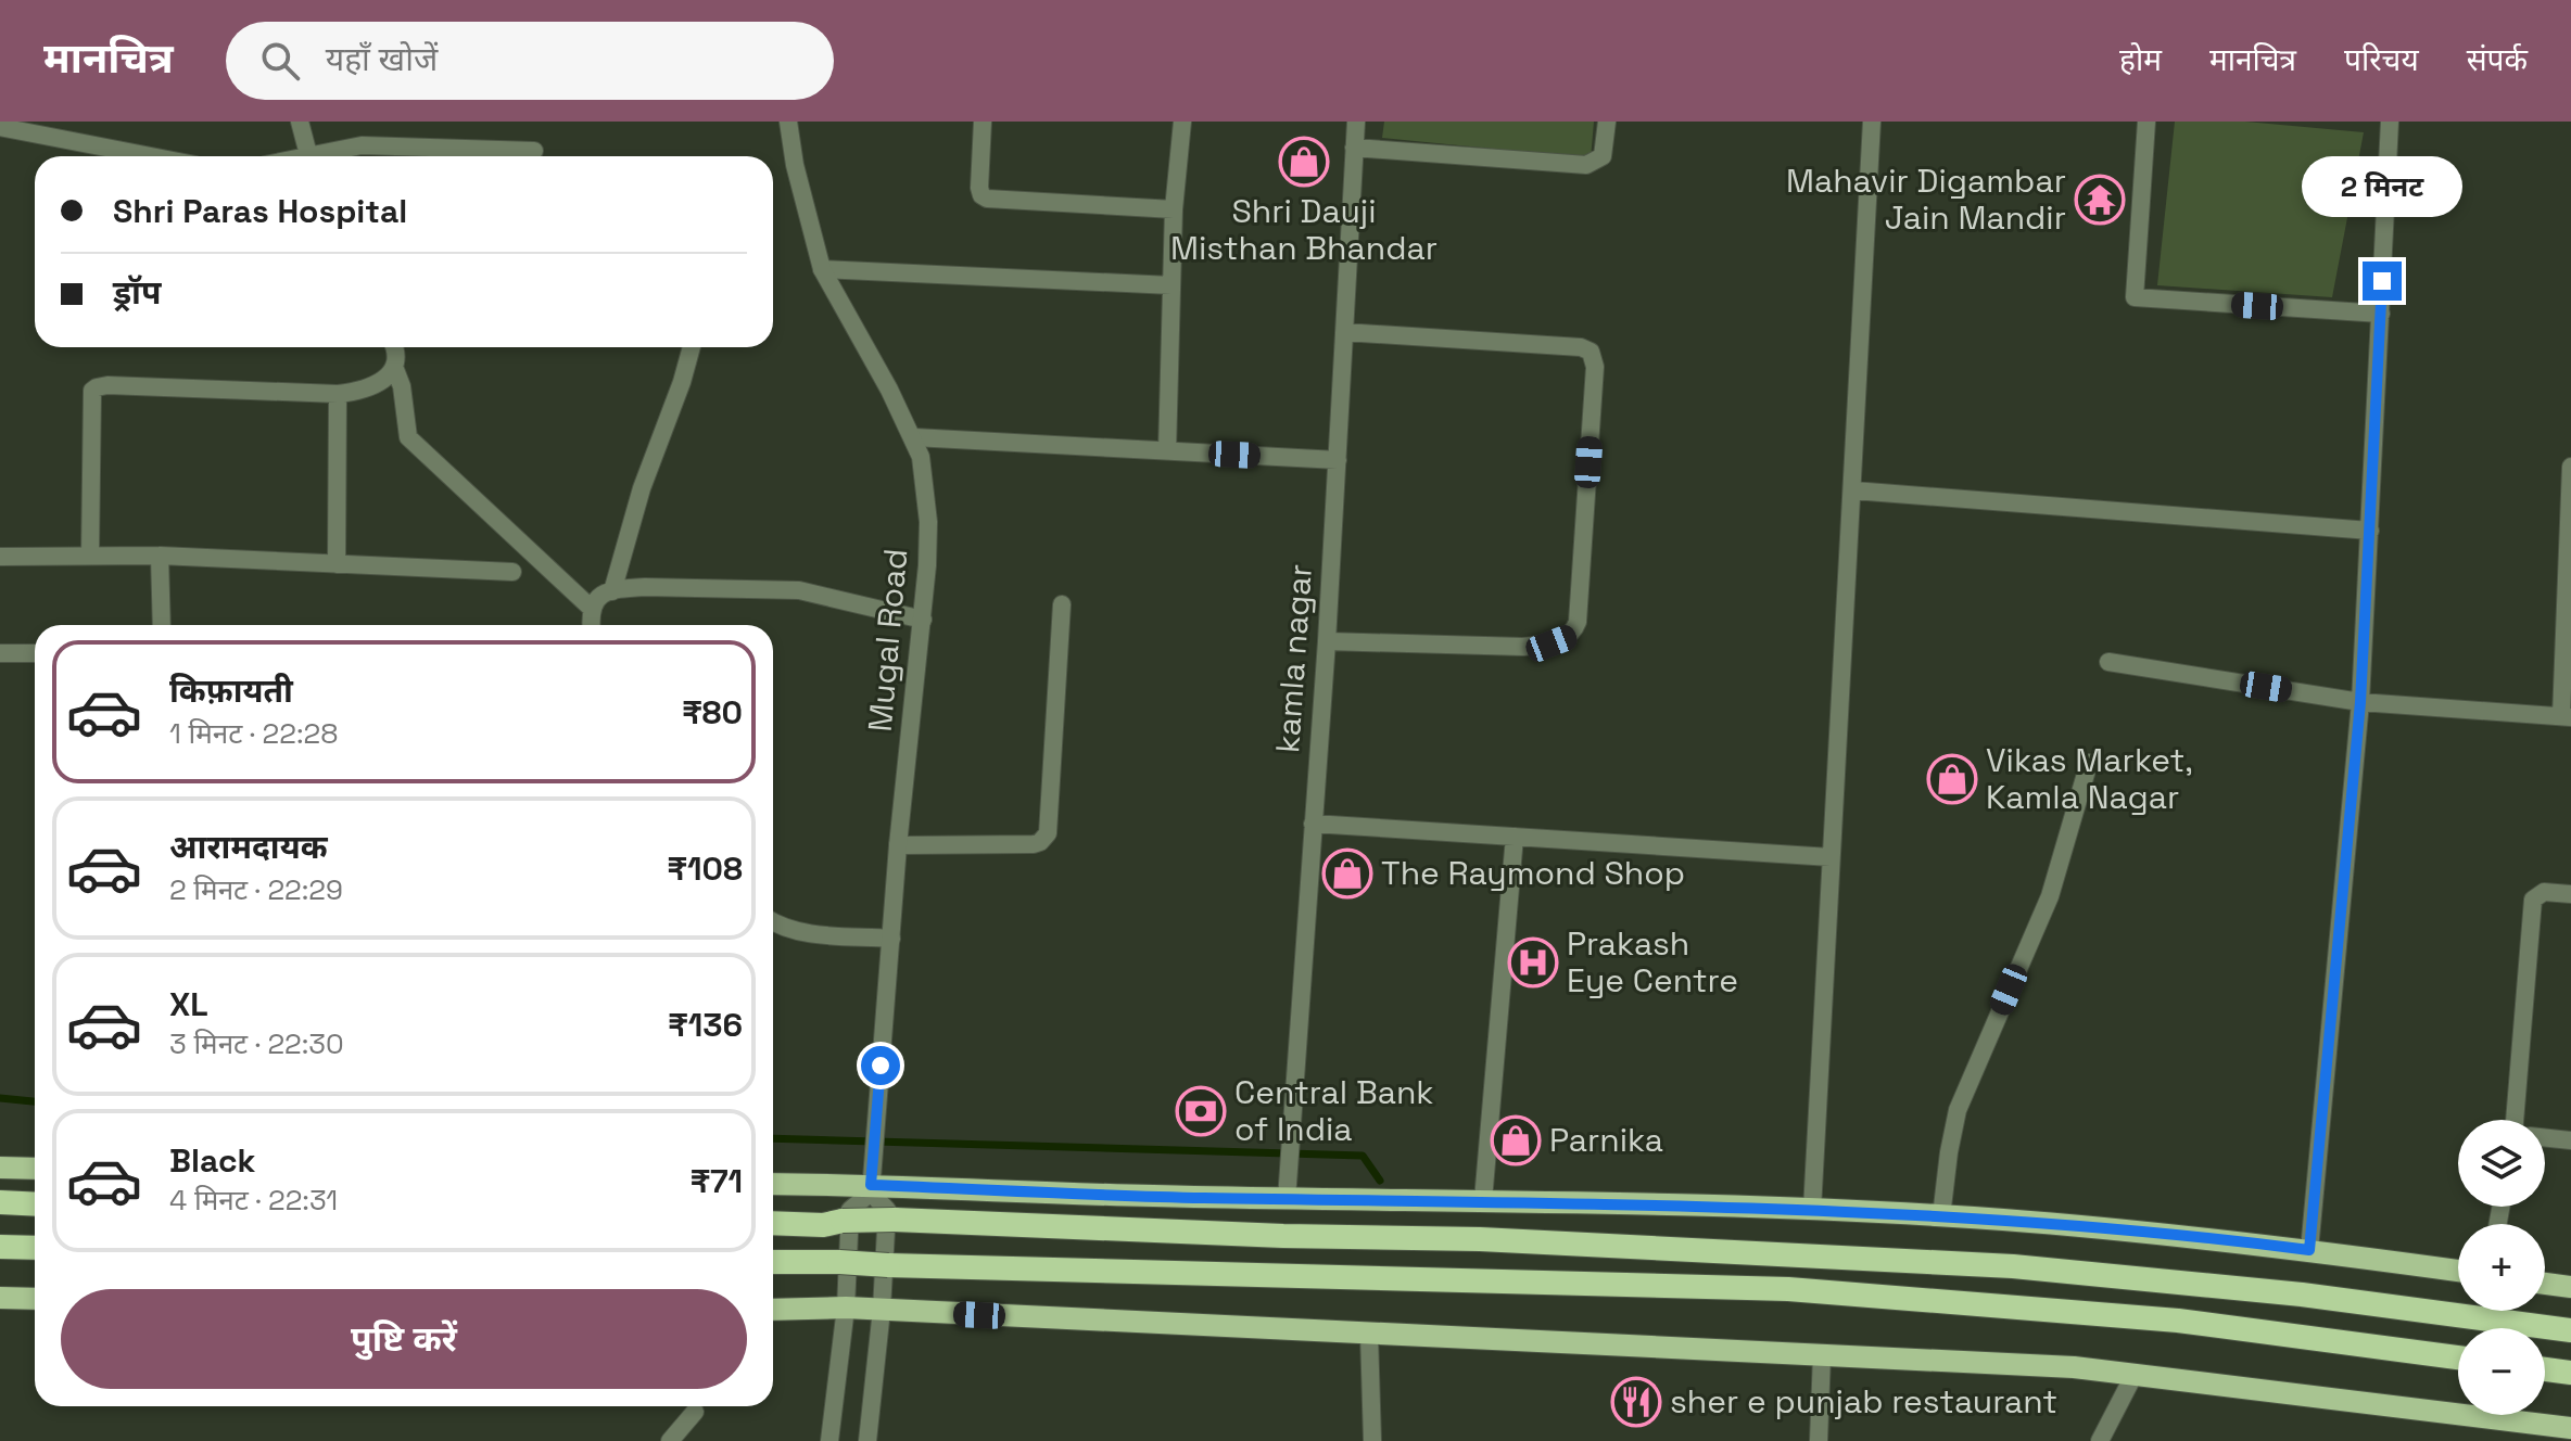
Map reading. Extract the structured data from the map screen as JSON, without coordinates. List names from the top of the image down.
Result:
{
  "streets": {
    "street": ["Mugal Road", "kamla nagar"]
  },
  "places": {
    "shop": [
      "Shri Dauji Misthan Bhandar",
      "Vikas Market, Kamla Nagar",
      "The Raymond Shop",
      "Parnika"
    ],
    "temple": ["Mahavir Digambar Jain Mandir"],
    "hospital": ["Prakash Eye Centre"],
    "bank": ["Central Bank of India"],
    "restaurant": ["sher e punjab restaurant"]
  },
  "page": {
    "header": "मानचित्र",
    "search": "यहाँ खोजें",
    "nav": [
      "होम",
      "मानचित्र",
      "परिचय",
      "संपर्क"
    ],
    "bubble": "2 मिनट",
    "banner": ["Shri Paras Hospital", "ड्रॉप"],
    "list": [
      {
        "name": "किफ़ायती",
        "note": "1 मिनट · 22:28",
        "value": "₹80"
      },
      {
        "name": "आरामदायक",
        "note": "2 मिनट · 22:29",
        "value": "₹108"
      },
      {
        "name": "XL",
        "note": "3 मिनट · 22:30",
        "value": "₹136"
      },
      {
        "name": "Black",
        "note": "4 मिनट · 22:31",
        "value": "₹71"
      }
    ],
    "map_buttons": ["+", "−"],
    "buttons": "पुष्टि करें"
  }
}
